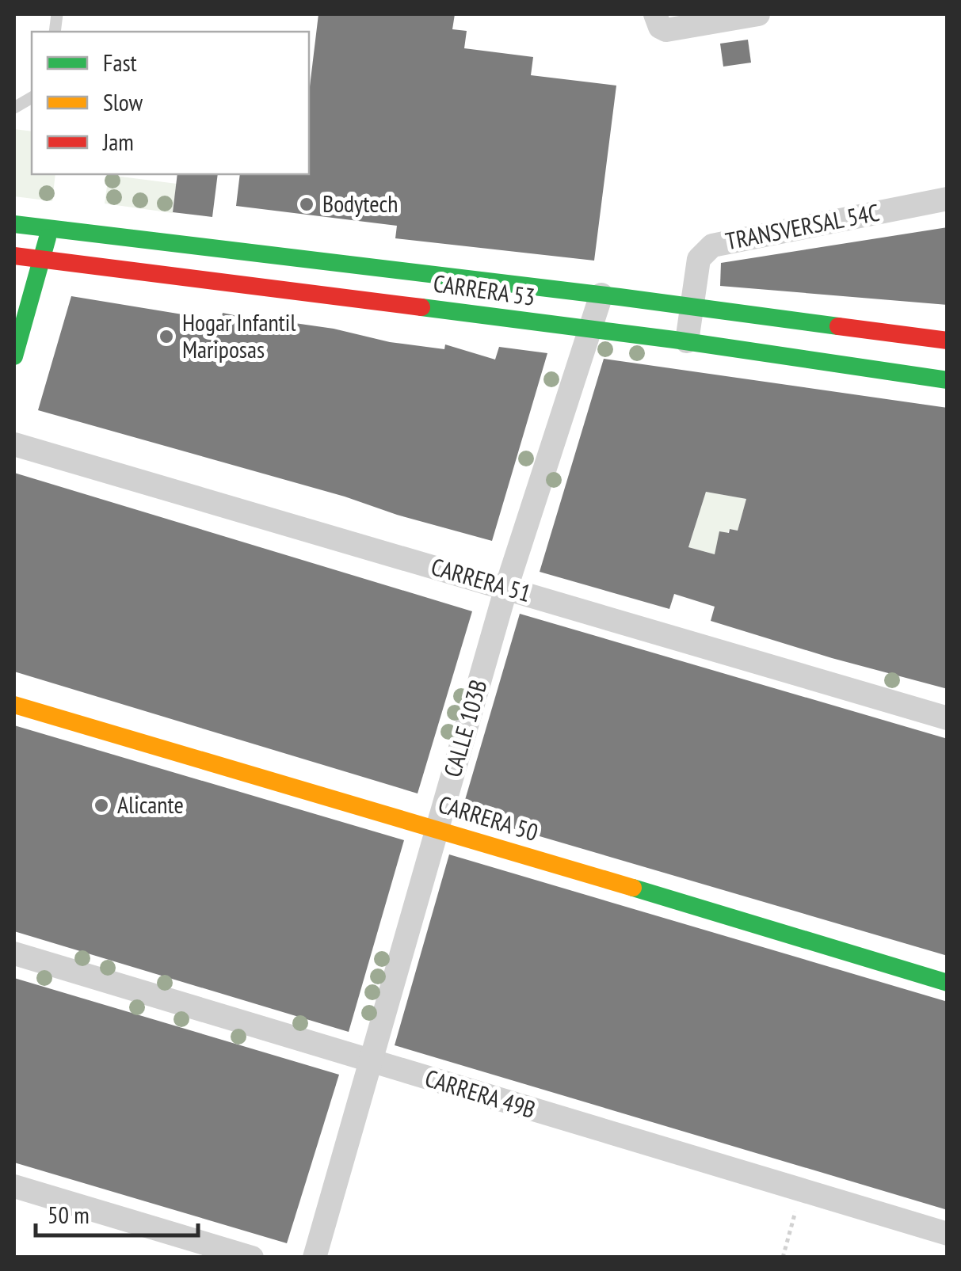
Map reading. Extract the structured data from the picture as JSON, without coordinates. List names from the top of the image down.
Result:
{
  "streets": {
    "main road": ["CARRERA 53", "CARRERA 50"],
    "street": [
      "TRANSVERSAL 54C",
      "CARRERA 51",
      "CALLE 103B",
      "CARRERA 49B"
    ]
  },
  "crossings": [
    ["TRANSVERSAL 54C", "CARRERA 53"],
    ["CARRERA 53", "CALLE 103B"],
    ["CARRERA 51", "CALLE 103B"],
    ["CALLE 103B", "CARRERA 50"],
    ["CALLE 103B", "CARRERA 49B"]
  ],
  "places": ["Bodytech", "Hogar Infantil Mariposas", "Alicante"],
  "legend": ["Fast", "Slow", "Jam"],
  "scale_bar": "50 m"
}
